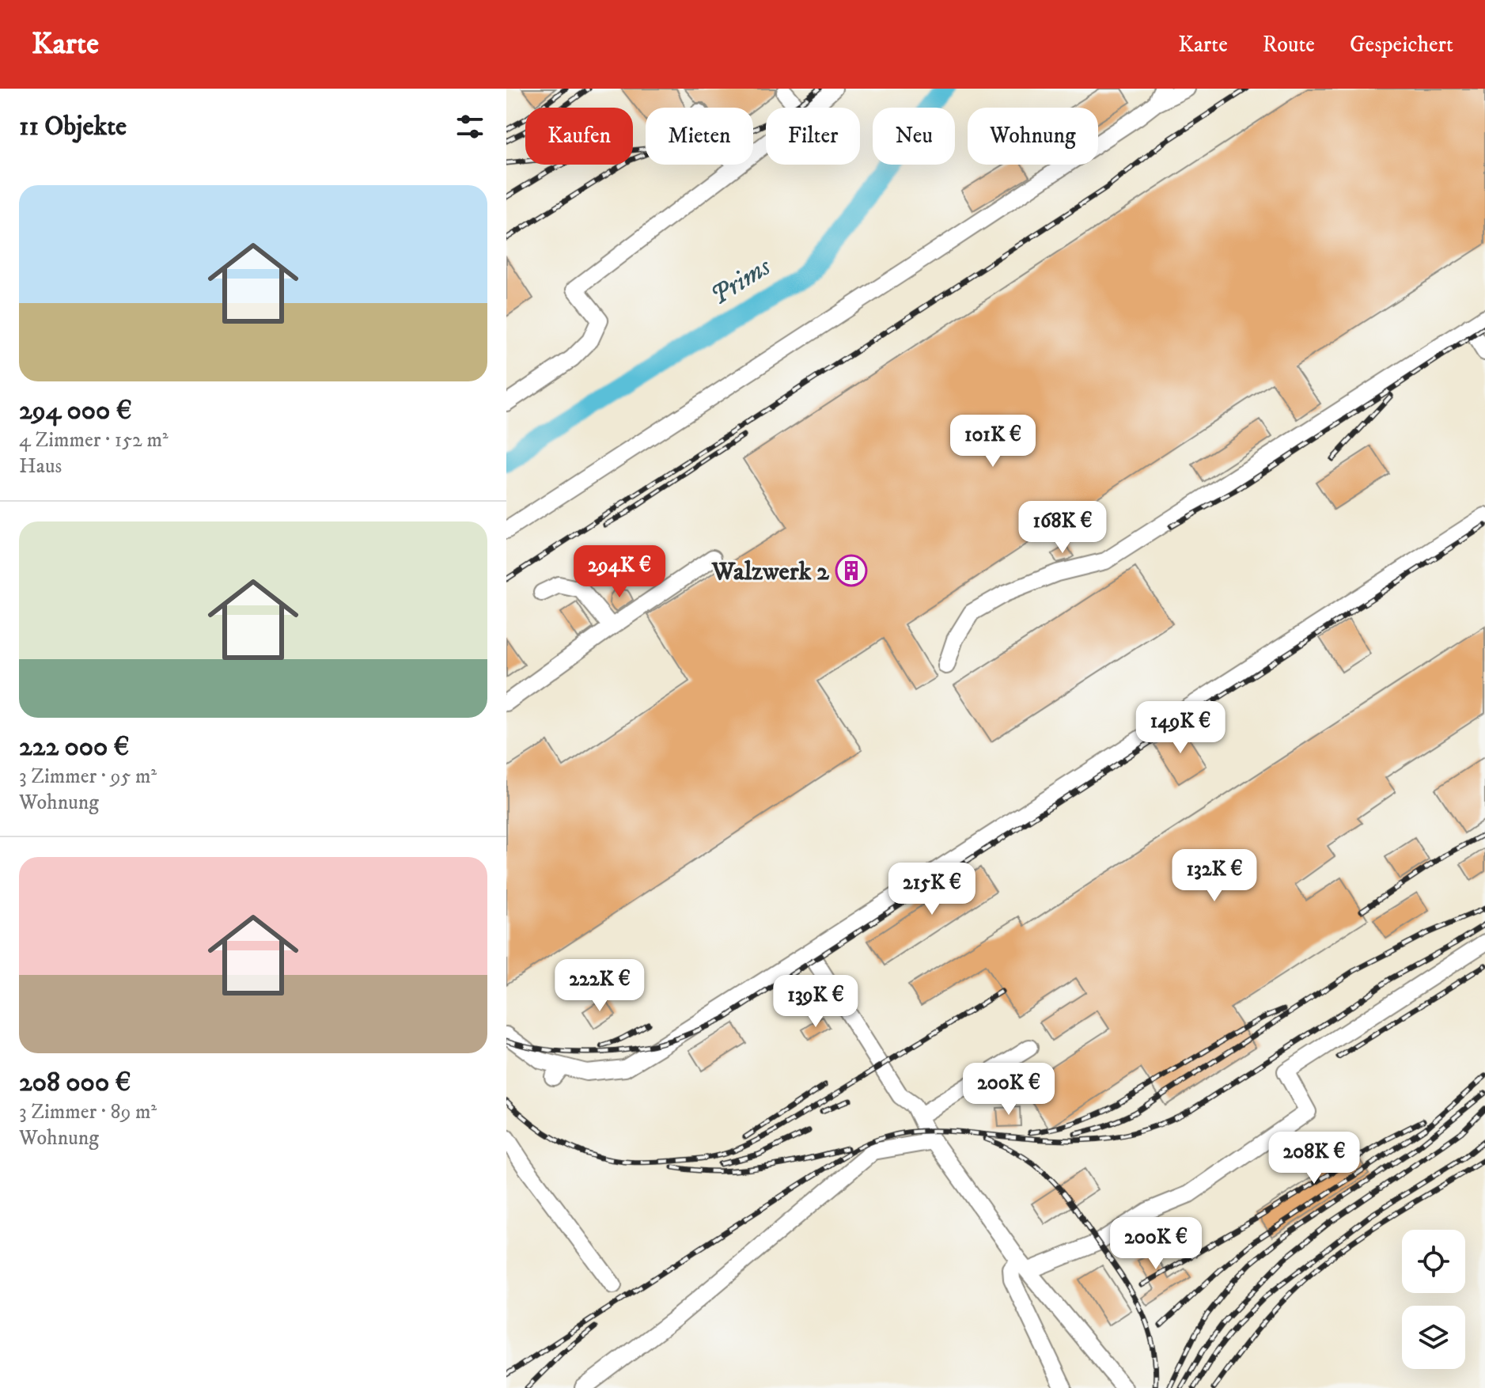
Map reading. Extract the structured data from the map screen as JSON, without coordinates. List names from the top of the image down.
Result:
{
  "water": ["Prims"],
  "places": {
    "building": ["Walzwerk 2"]
  },
  "page": {
    "header": "Karte",
    "nav": ["Karte", "Route", "Gespeichert"],
    "heading": "11 Objekte",
    "chip": [
      "Kaufen",
      "Mieten",
      "Filter",
      "Neu",
      "Wohnung"
    ],
    "list": [
      {
        "name": "294 000 €",
        "note": "4 Zimmer · 152 m² · Haus"
      },
      {
        "name": "222 000 €",
        "note": "3 Zimmer · 95 m² · Wohnung"
      },
      {
        "name": "208 000 €",
        "note": "3 Zimmer · 89 m² · Wohnung"
      }
    ],
    "price": [
      "101K €",
      "168K €",
      "294K €",
      "149K €",
      "132K €",
      "215K €",
      "222K €",
      "139K €",
      "200K €",
      "208K €",
      "200K €"
    ]
  }
}
